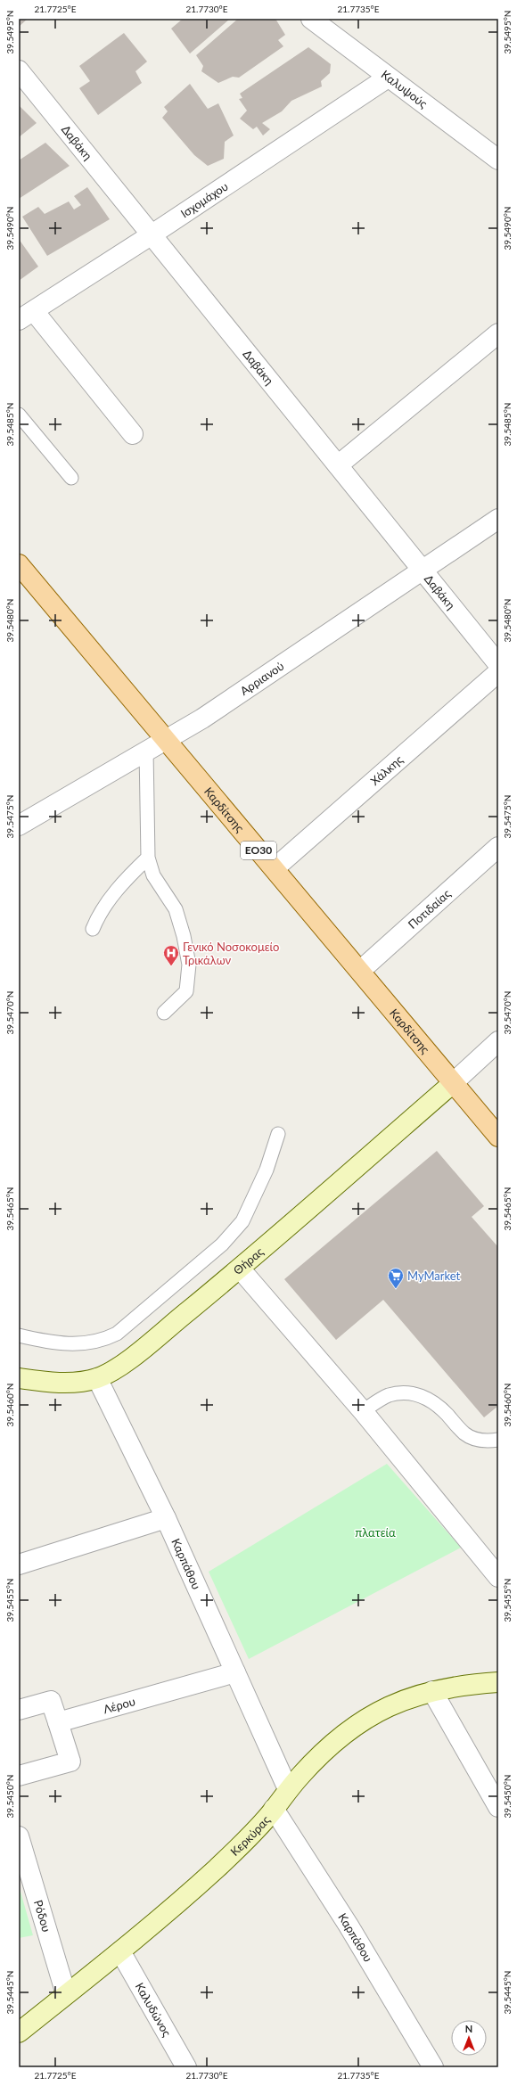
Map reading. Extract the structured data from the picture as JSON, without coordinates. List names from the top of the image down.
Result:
{
  "streets": {
    "main road": ["Καρδίτσης", "ΕΟ30"],
    "street": [
      "Καλυψούς",
      "Δαβάκη",
      "Ισχομάχου",
      "Αρριανού",
      "Χάλκης",
      "Ποτιδαίας",
      "Θήρας",
      "Καρπάθου",
      "Λέρου",
      "Κερκύρας",
      "Ρόδου",
      "Καλυδώνος"
    ]
  },
  "crossings": [
    ["Καλυψούς", "Ισχομάχου"],
    ["Δαβάκη", "Ισχομάχου"],
    ["Δαβάκη", "Αρριανού"],
    ["Αρριανού", "Καρδίτσης"],
    ["Χάλκης", "Καρδίτσης"],
    ["Καρδίτσης", "Ποτιδαίας"],
    ["Καρδίτσης", "Θήρας"],
    ["Θήρας", "Καρπάθου"],
    ["Καρπάθου", "Λέρου"],
    ["Καρπάθου", "Κερκύρας"],
    ["Κερκύρας", "Ρόδου"],
    ["Κερκύρας", "Καλυδώνος"]
  ],
  "parks": ["πλατεία"],
  "places": {
    "hospital": ["Γενικό Νοσοκομείο Τρικάλων"],
    "supermarket": ["MyMarket"]
  },
  "north": "top",
  "coordinates": [
    "21.7725°E",
    "21.7730°E",
    "21.7735°E",
    "39.5495°N",
    "39.5490°N",
    "39.5485°N",
    "39.5480°N",
    "39.5475°N",
    "39.5470°N",
    "39.5465°N",
    "39.5460°N",
    "39.5455°N",
    "39.5450°N",
    "39.5445°N"
  ]
}
